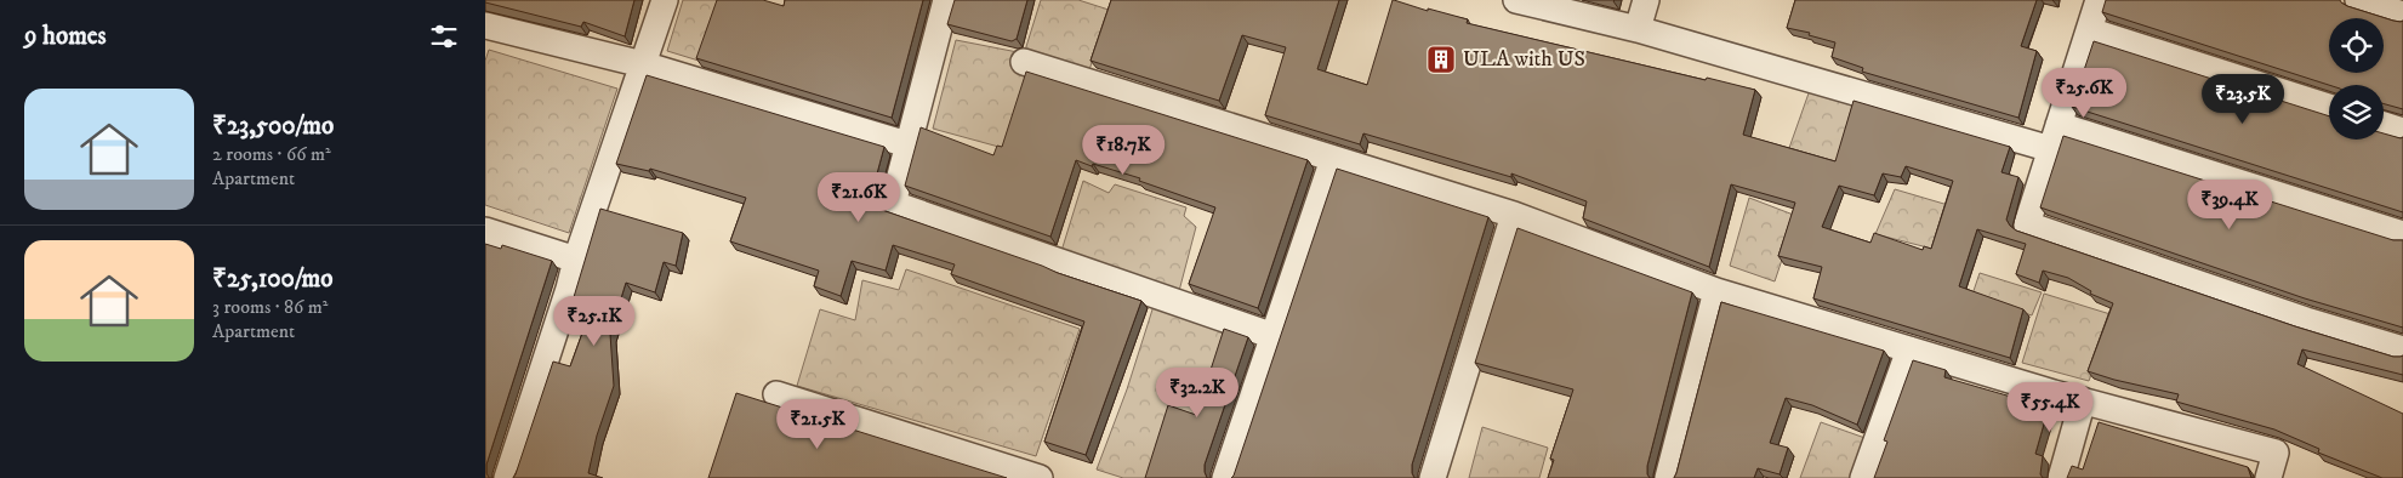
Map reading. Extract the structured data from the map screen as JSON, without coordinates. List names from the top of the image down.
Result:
{
  "places": {
    "building": ["ULA with US"]
  },
  "page": {
    "heading": "9 homes",
    "price": [
      "₹25.6K",
      "₹23.5K",
      "₹18.7K",
      "₹21.6K",
      "₹39.4K",
      "₹25.1K",
      "₹32.2K",
      "₹55.4K",
      "₹21.5K"
    ],
    "list": [
      {
        "name": "₹23,500/mo",
        "note": "2 rooms · 66 m² · Apartment"
      },
      {
        "name": "₹25,100/mo",
        "note": "3 rooms · 86 m² · Apartment"
      }
    ]
  }
}
